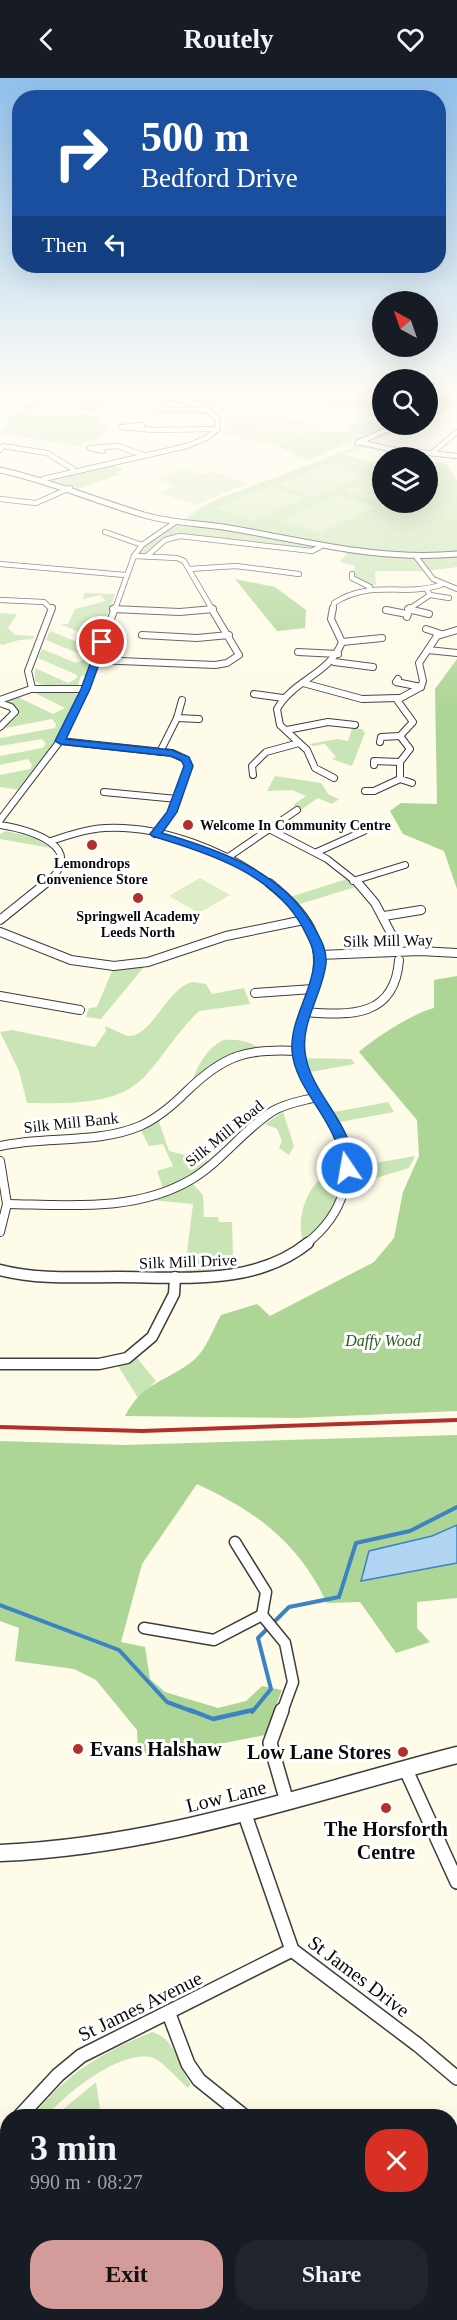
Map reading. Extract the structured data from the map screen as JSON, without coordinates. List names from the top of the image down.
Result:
{
  "streets": {
    "street": [
      "Silk Mill Way",
      "Silk Mill Bank",
      "Silk Mill Road",
      "Silk Mill Drive",
      "Low Lane",
      "St James Drive",
      "St James Avenue"
    ]
  },
  "crossings": [
    ["Silk Mill Way", "Silk Mill Drive"],
    ["Silk Mill Bank", "Silk Mill Drive"],
    ["Silk Mill Road", "Silk Mill Drive"],
    ["Low Lane", "St James Drive"],
    ["St James Drive", "St James Avenue"]
  ],
  "parks": ["Daffy Wood"],
  "places": [
    "Welcome In Community Centre",
    "Lemondrops Convenience Store",
    "Springwell Academy Leeds North",
    "Evans Halshaw",
    "Low Lane Stores",
    "The Horsforth Centre"
  ],
  "north": "top left",
  "page": {
    "header": "Routely",
    "turn": ["500 m", "Bedford Drive"],
    "then": "Then",
    "heading": ["3 min", "990 m · 08:27"],
    "buttons": ["Exit", "Share"]
  }
}
